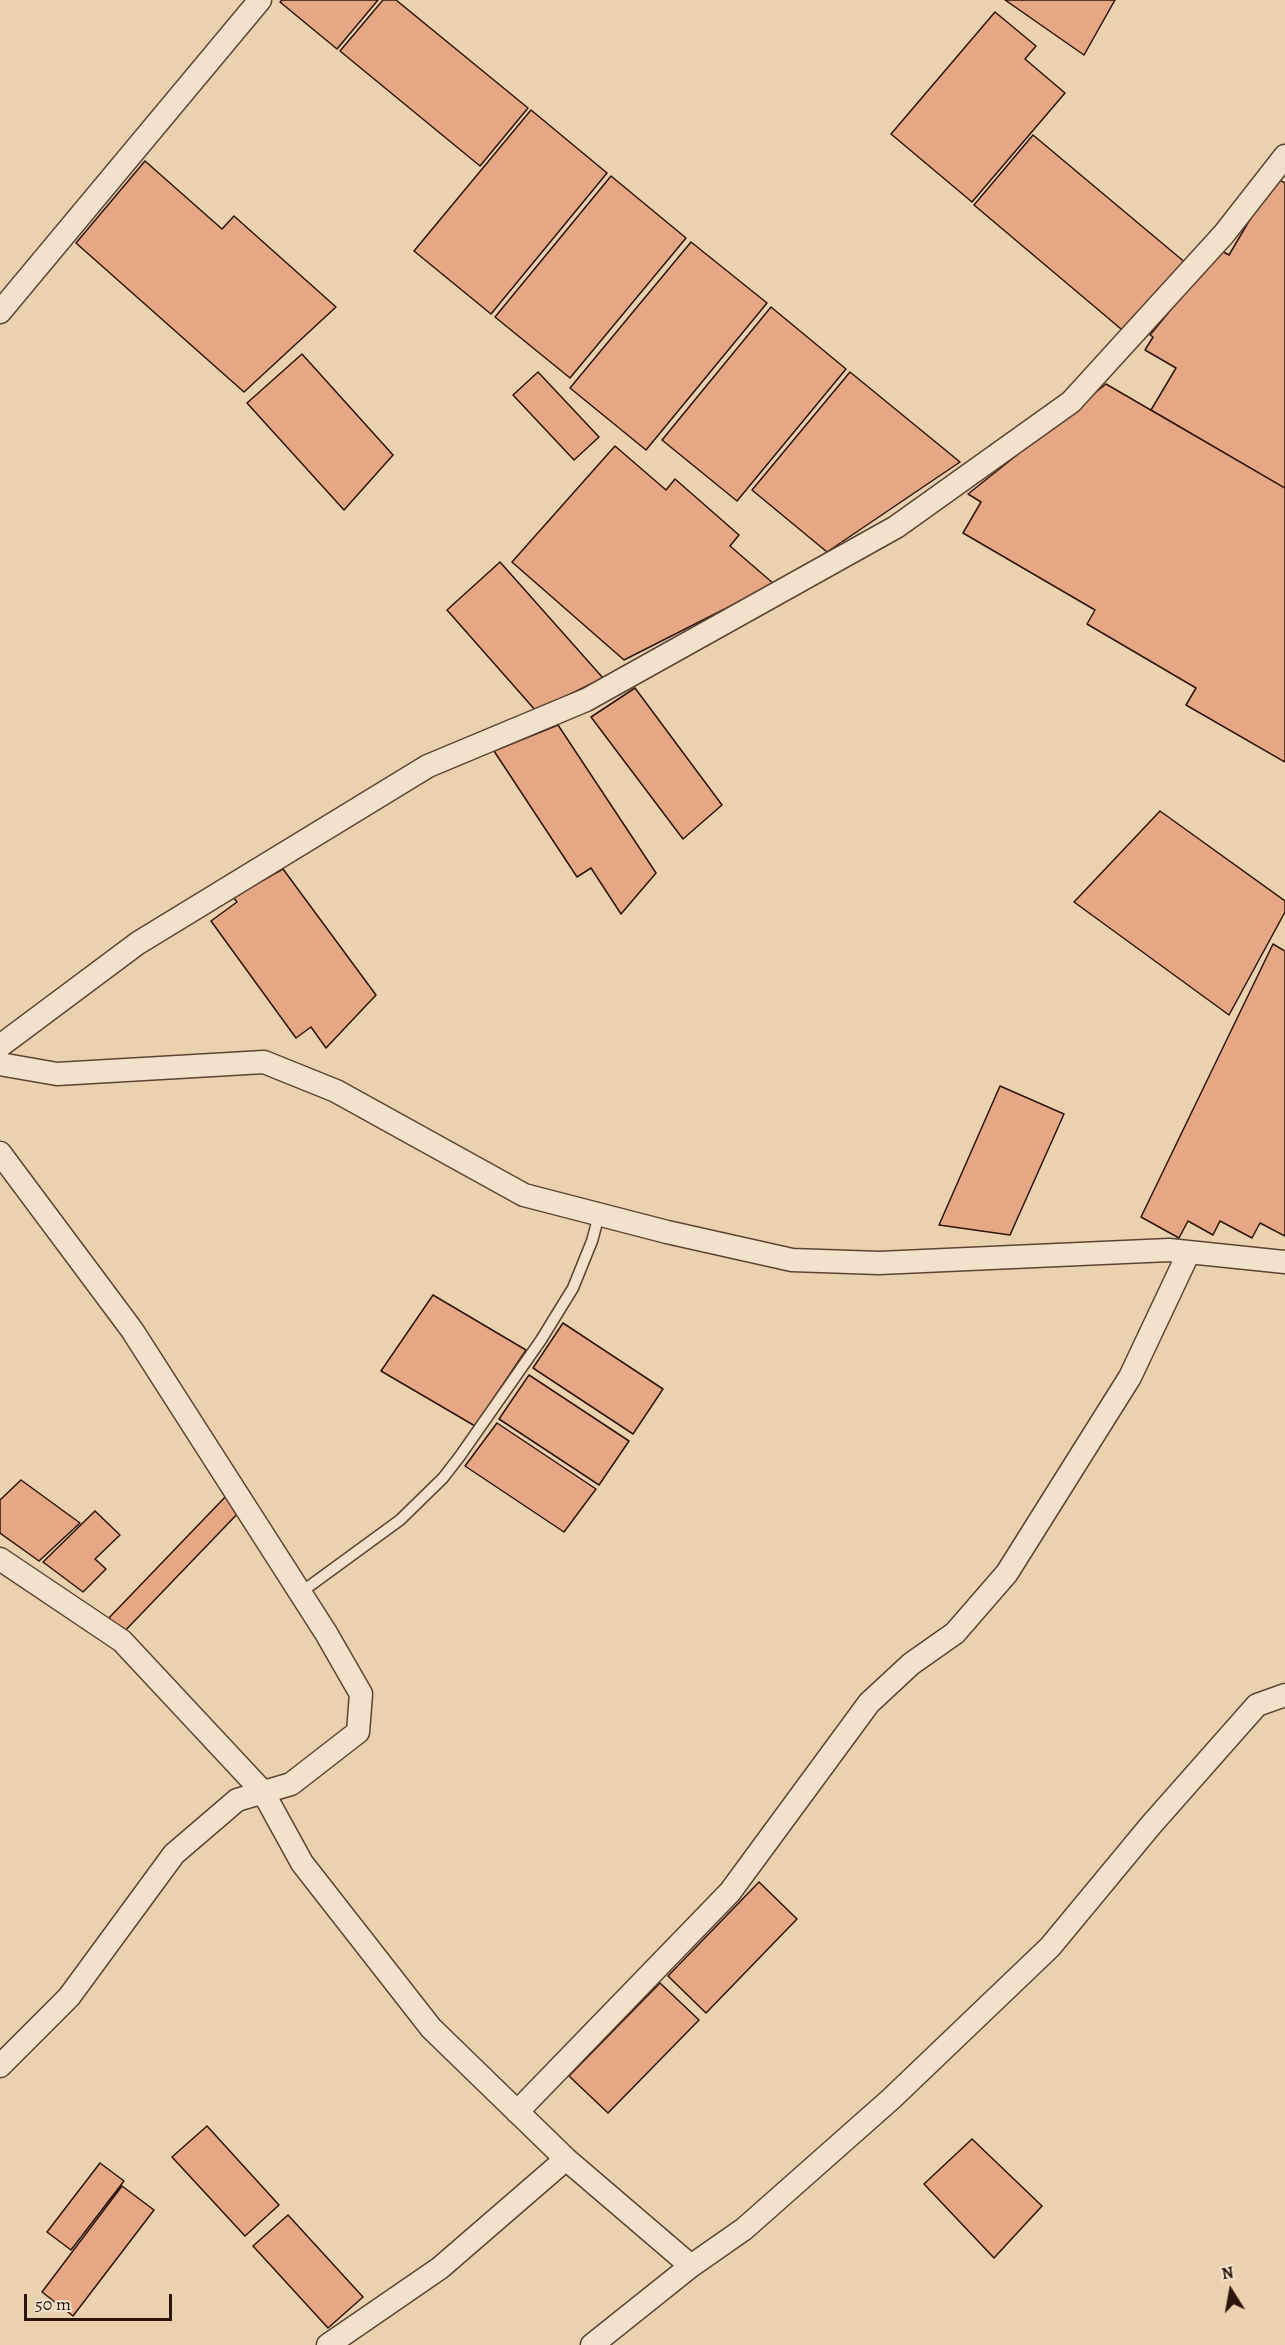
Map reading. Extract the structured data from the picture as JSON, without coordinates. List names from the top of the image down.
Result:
{
  "scale_bar": "50 m",
  "north": "top"
}
